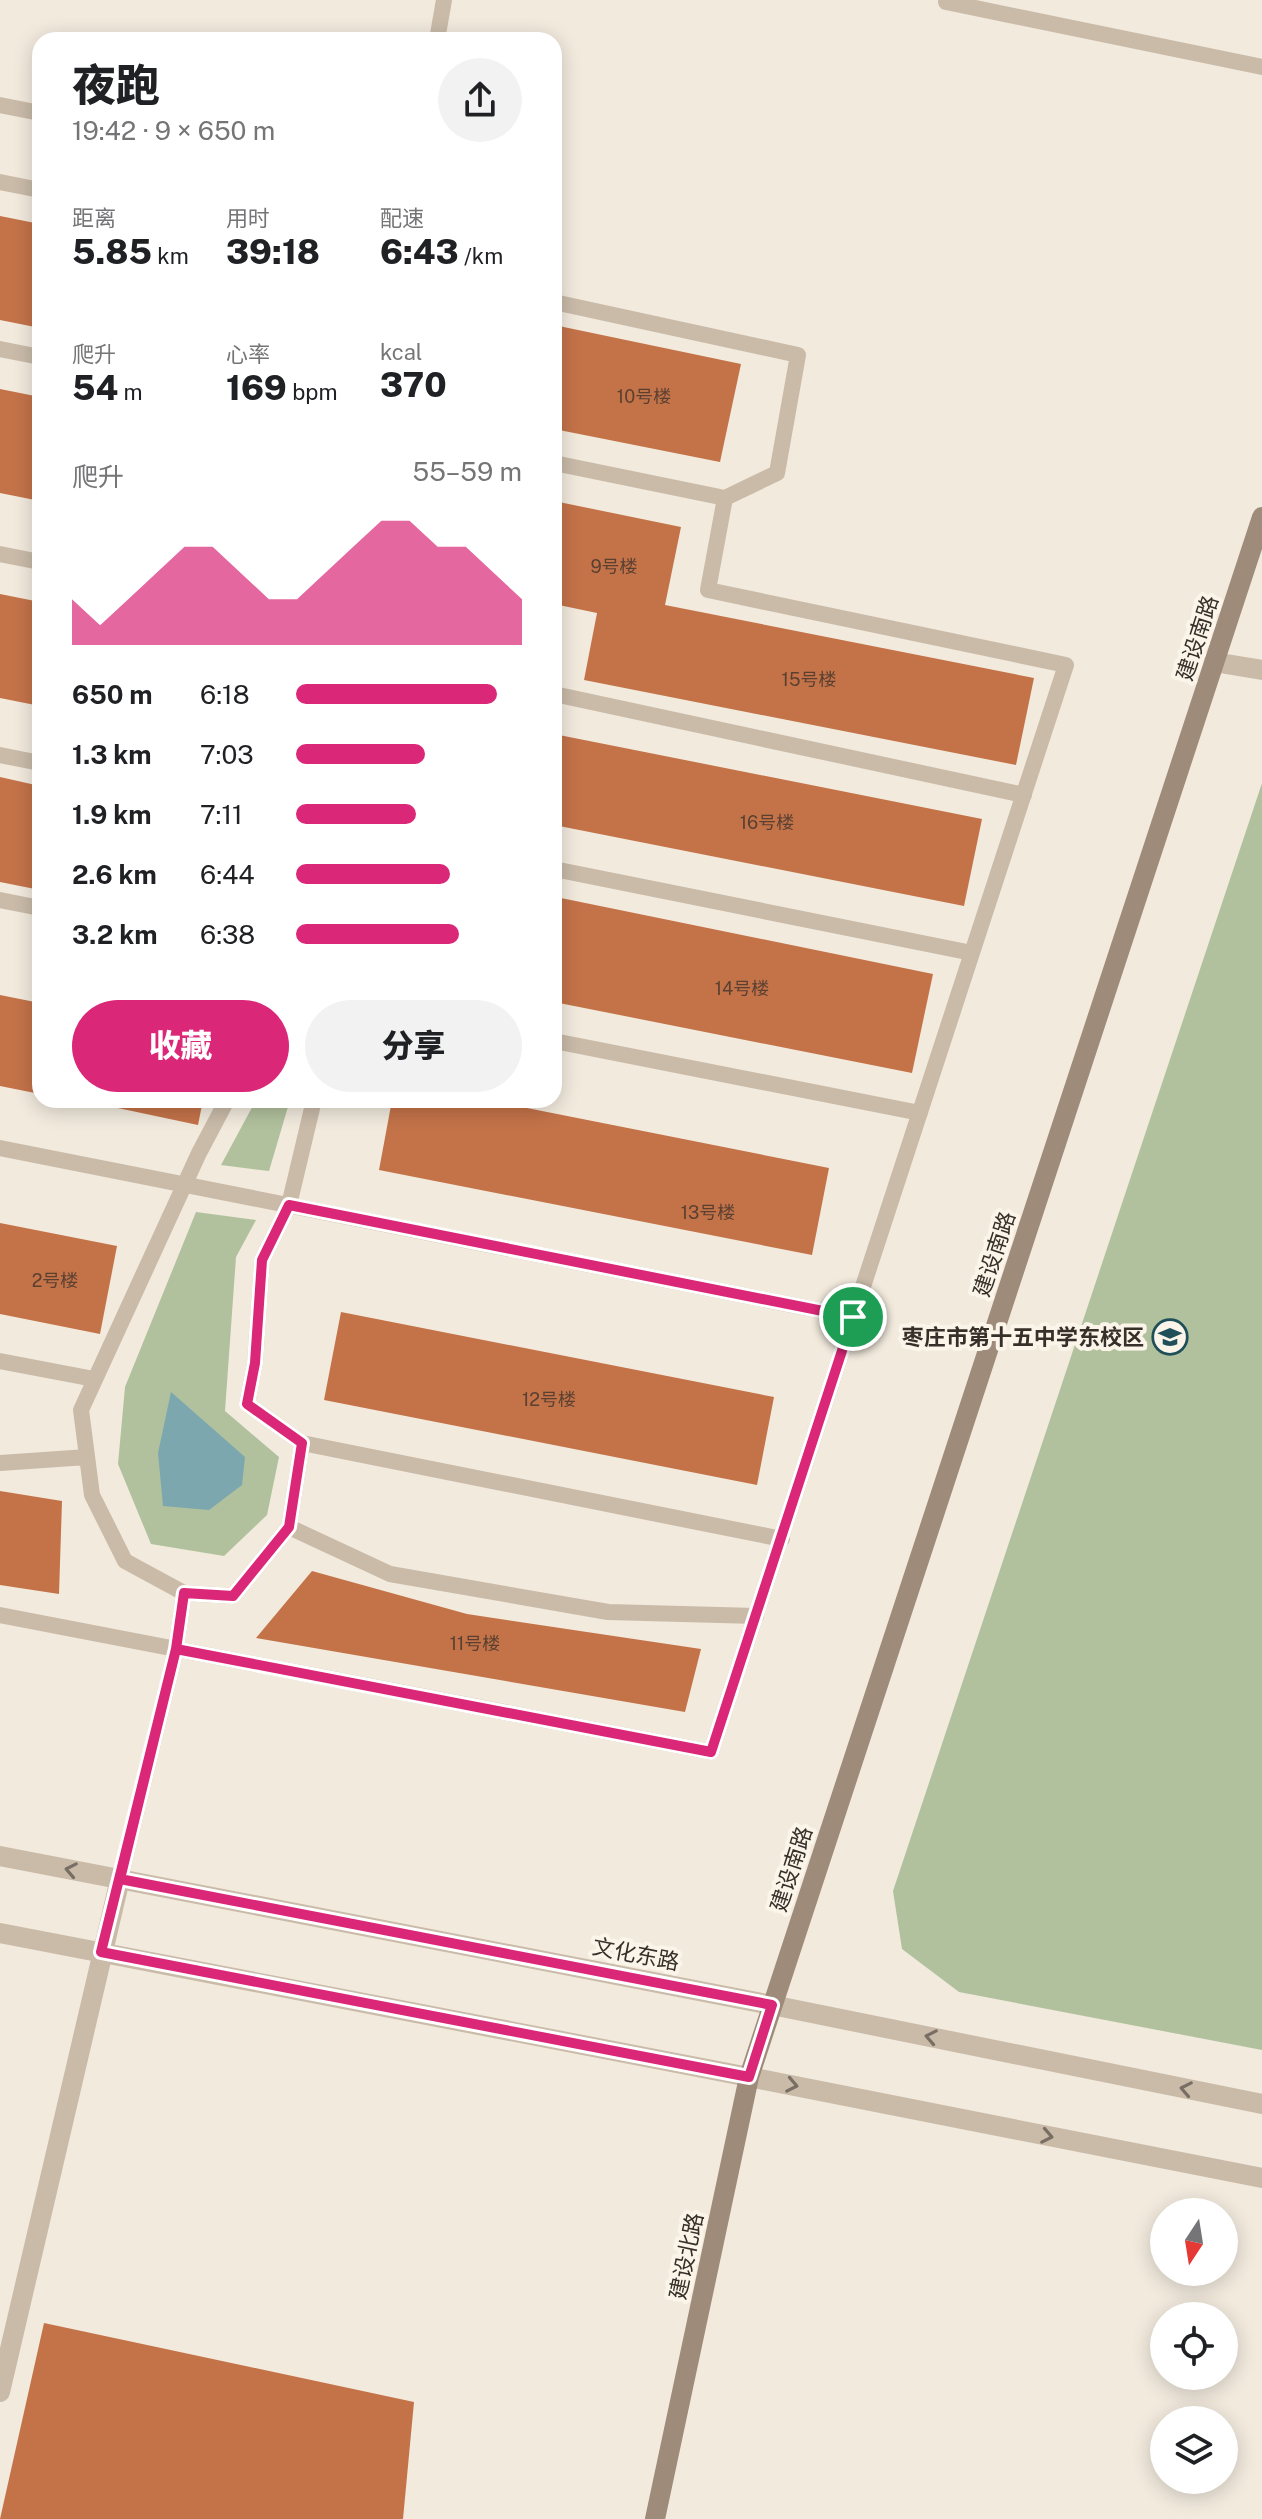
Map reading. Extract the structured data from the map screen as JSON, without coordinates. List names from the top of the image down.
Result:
{
  "streets": {
    "main road": ["建设南路", "建设北路"],
    "street": ["文化东路"]
  },
  "crossings": [
    ["建设南路", "文化东路"],
    ["建设南路", "建设北路"],
    ["文化东路", "建设北路"]
  ],
  "places": {
    "school or university": ["枣庄市第十五中学东校区"]
  },
  "house_numbers": [
    "10号楼",
    "9号楼",
    "15号楼",
    "16号楼",
    "14号楼",
    "13号楼",
    "2号楼",
    "12号楼",
    "11号楼"
  ],
  "north": "bottom",
  "page": {
    "heading": ["夜跑", "19:42 · 9 × 650 m"],
    "stats": [
      ["距离", "5.85 km"],
      ["用时", "39:18"],
      ["配速", "6:43 /km"],
      ["爬升", "54 m"],
      ["心率", "169 bpm"],
      ["kcal", "370"]
    ],
    "chart": ["爬升", "55–59 m"],
    "list": [
      {
        "name": "650 m",
        "note": "6:18"
      },
      {
        "name": "1.3 km",
        "note": "7:03"
      },
      {
        "name": "1.9 km",
        "note": "7:11"
      },
      {
        "name": "2.6 km",
        "note": "6:44"
      },
      {
        "name": "3.2 km",
        "note": "6:38"
      }
    ],
    "buttons": ["收藏", "分享"]
  }
}
